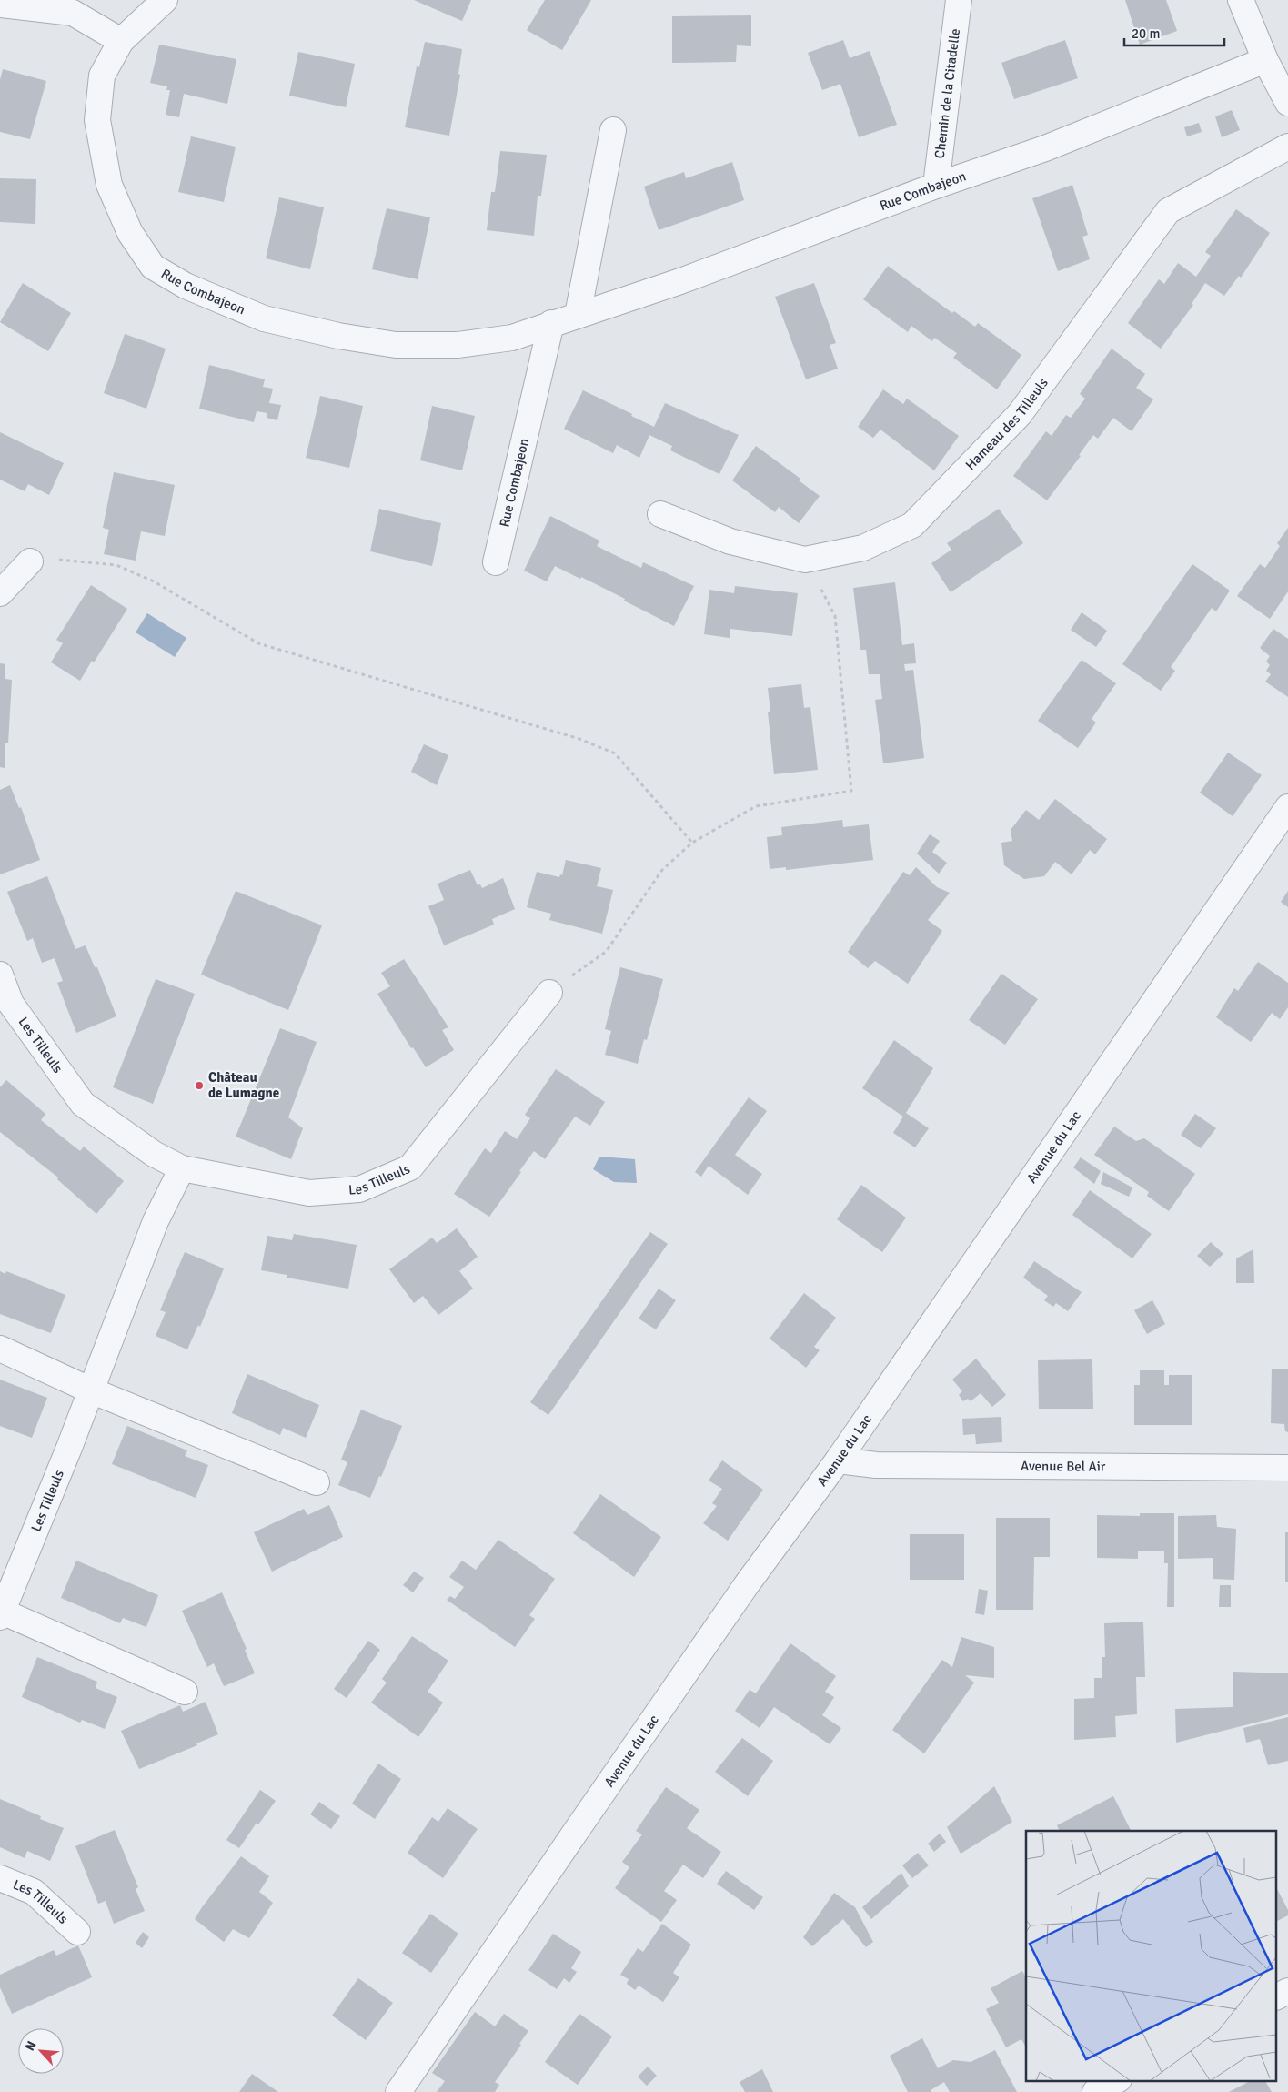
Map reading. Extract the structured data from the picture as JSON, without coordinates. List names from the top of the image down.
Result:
{
  "streets": {
    "street": [
      "Chemin de la Citadelle",
      "Rue Combajeon",
      "Hameau des Tilleuls",
      "Les Tilleuls",
      "Avenue du Lac",
      "Avenue Bel Air"
    ]
  },
  "crossings": [
    ["Chemin de la Citadelle", "Rue Combajeon"],
    ["Avenue du Lac", "Avenue Bel Air"]
  ],
  "places": ["Château de Lumagne"],
  "scale_bar": "20 m",
  "north": "top left"
}
